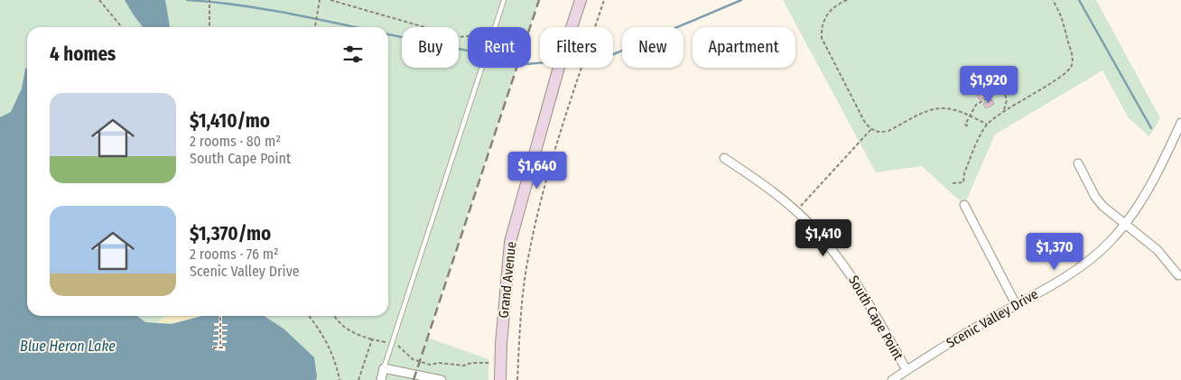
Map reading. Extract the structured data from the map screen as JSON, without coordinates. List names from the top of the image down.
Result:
{
  "streets": {
    "main road": ["Grand Avenue"],
    "street": ["South Cape Point", "Scenic Valley Drive"]
  },
  "crossings": [
    ["South Cape Point", "Scenic Valley Drive"]
  ],
  "water": ["Blue Heron Lake"],
  "page": {
    "chip": [
      "Buy",
      "Rent",
      "Filters",
      "New",
      "Apartment"
    ],
    "heading": "4 homes",
    "price": [
      "$1,920",
      "$1,640",
      "$1,410",
      "$1,370"
    ],
    "list": [
      {
        "name": "$1,410/mo",
        "note": "2 rooms · 80 m² · South Cape Point"
      },
      {
        "name": "$1,370/mo",
        "note": "2 rooms · 76 m² · Scenic Valley Drive"
      }
    ]
  }
}
